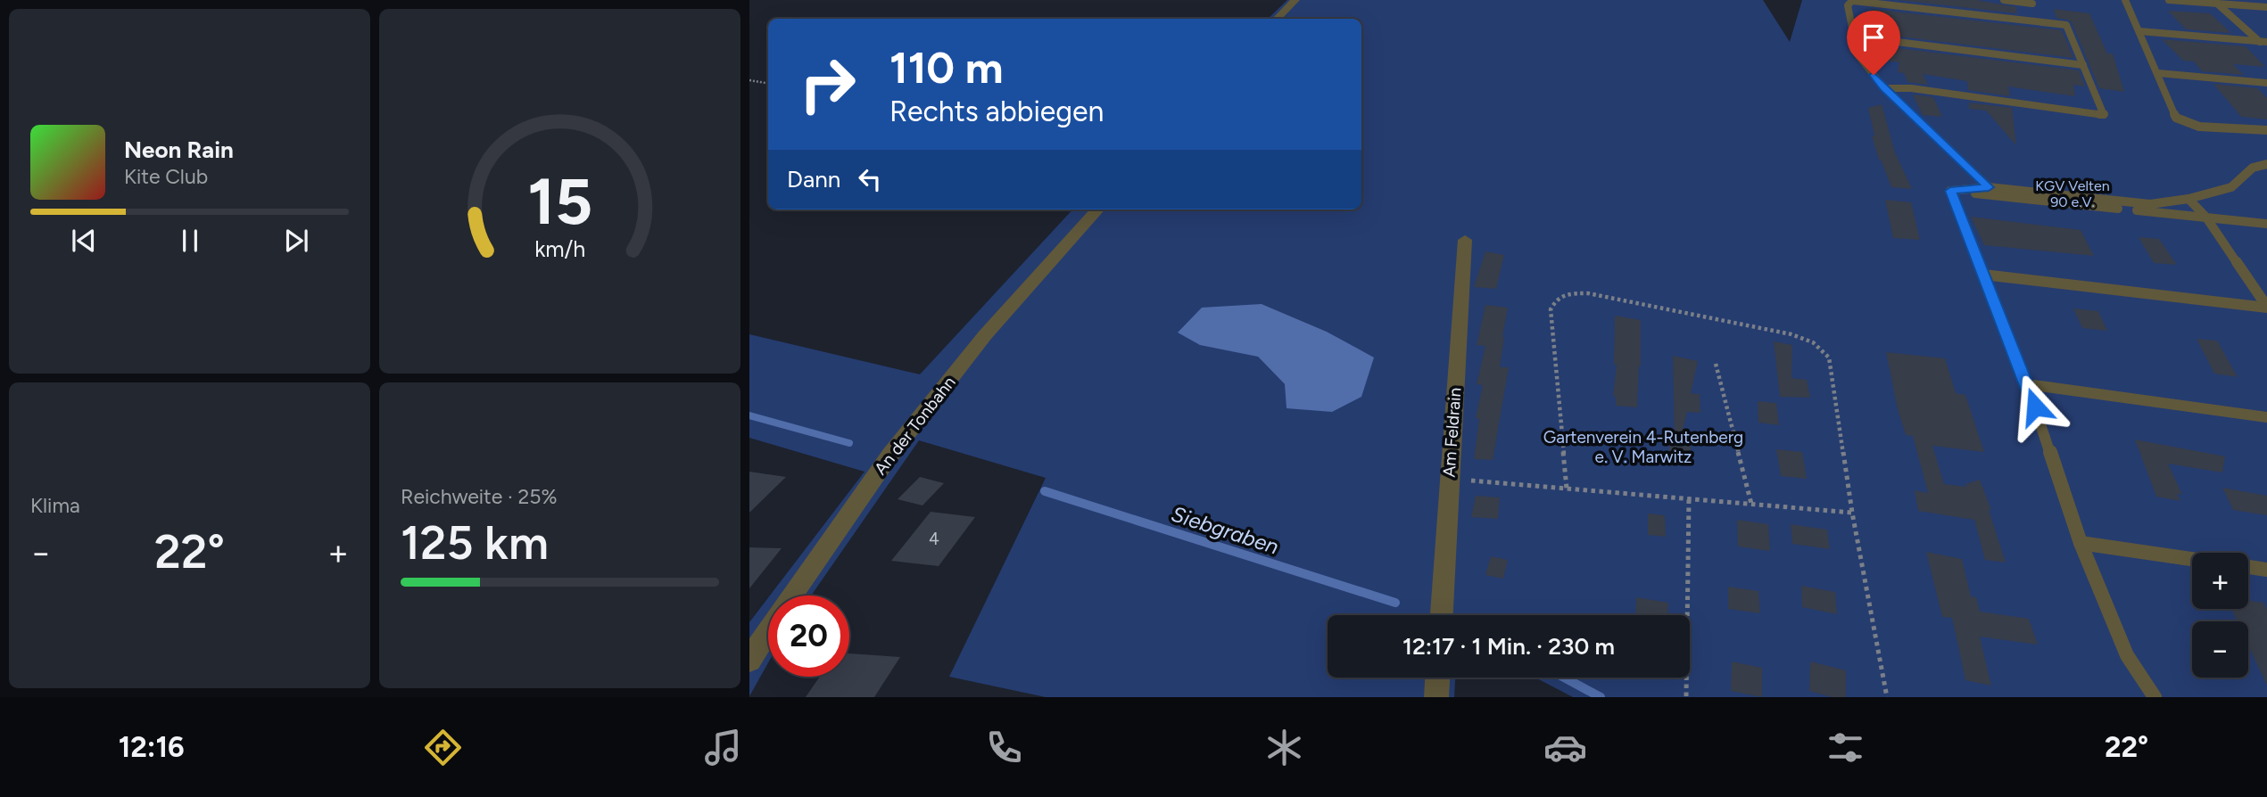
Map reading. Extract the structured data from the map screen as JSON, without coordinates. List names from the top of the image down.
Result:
{
  "streets": {
    "street": ["An der Tonbahn", "Am Feldrain"]
  },
  "water": ["Siebgraben"],
  "parks": ["KGV Velten 90 e.V.", "Gartenverein 4-Rutenberg e. V. Marwitz"],
  "house_numbers": ["4"],
  "page": {
    "turn": ["110 m", "Rechts abbiegen"],
    "song": ["Neon Rain", "Kite Club"],
    "then": "Dann",
    "tile": [
      "Klima",
      ["Reichweite · 25%", "125 km"]
    ],
    "heat": ["−", "22°", "+"],
    "map_buttons": ["+", "−"],
    "limit": "20",
    "trip": "12:17 · 1 Min. · 230 m",
    "tabs": ["12:16", "22°"],
    "gauge": ["15", "km/h"]
  }
}
